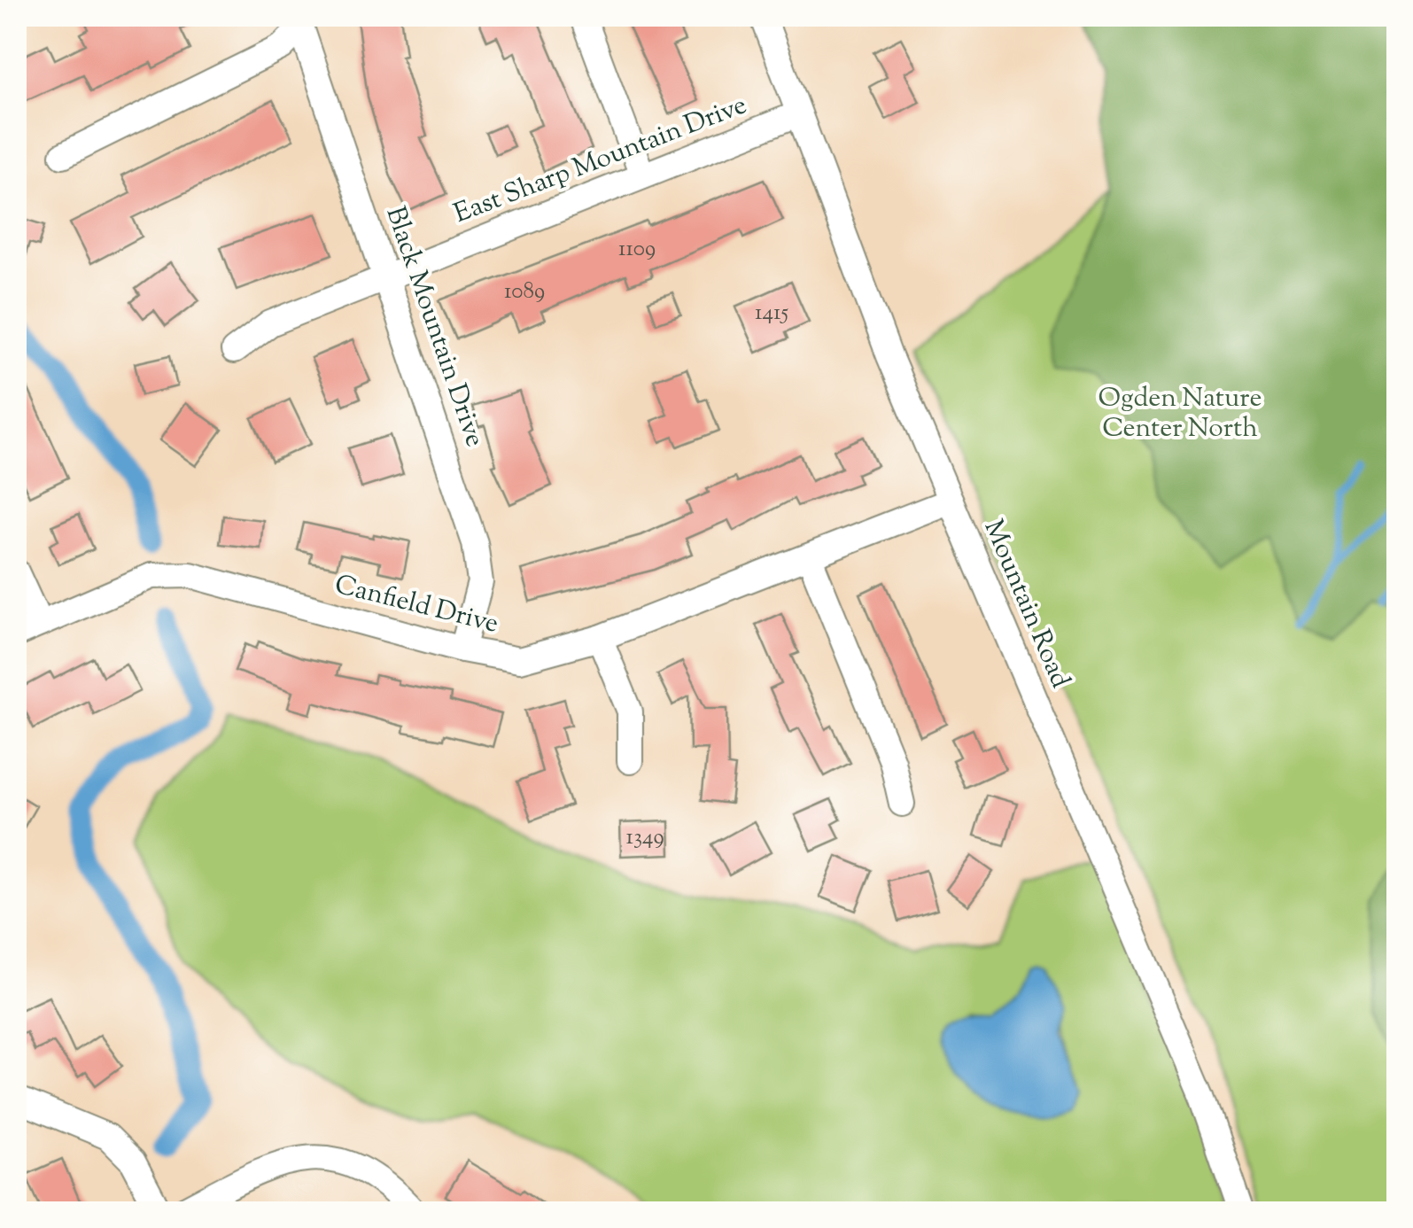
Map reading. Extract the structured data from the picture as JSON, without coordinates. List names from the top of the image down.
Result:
{
  "streets": {
    "street": [
      "East Sharp Mountain Drive",
      "Black Mountain Drive",
      "Mountain Road",
      "Canfield Drive"
    ]
  },
  "crossings": [
    ["East Sharp Mountain Drive", "Black Mountain Drive"],
    ["East Sharp Mountain Drive", "Mountain Road"],
    ["Black Mountain Drive", "Canfield Drive"],
    ["Mountain Road", "Canfield Drive"]
  ],
  "parks": ["Ogden Nature Center North"],
  "house_numbers": [
    "1109",
    "1089",
    "1415",
    "1349"
  ]
}
